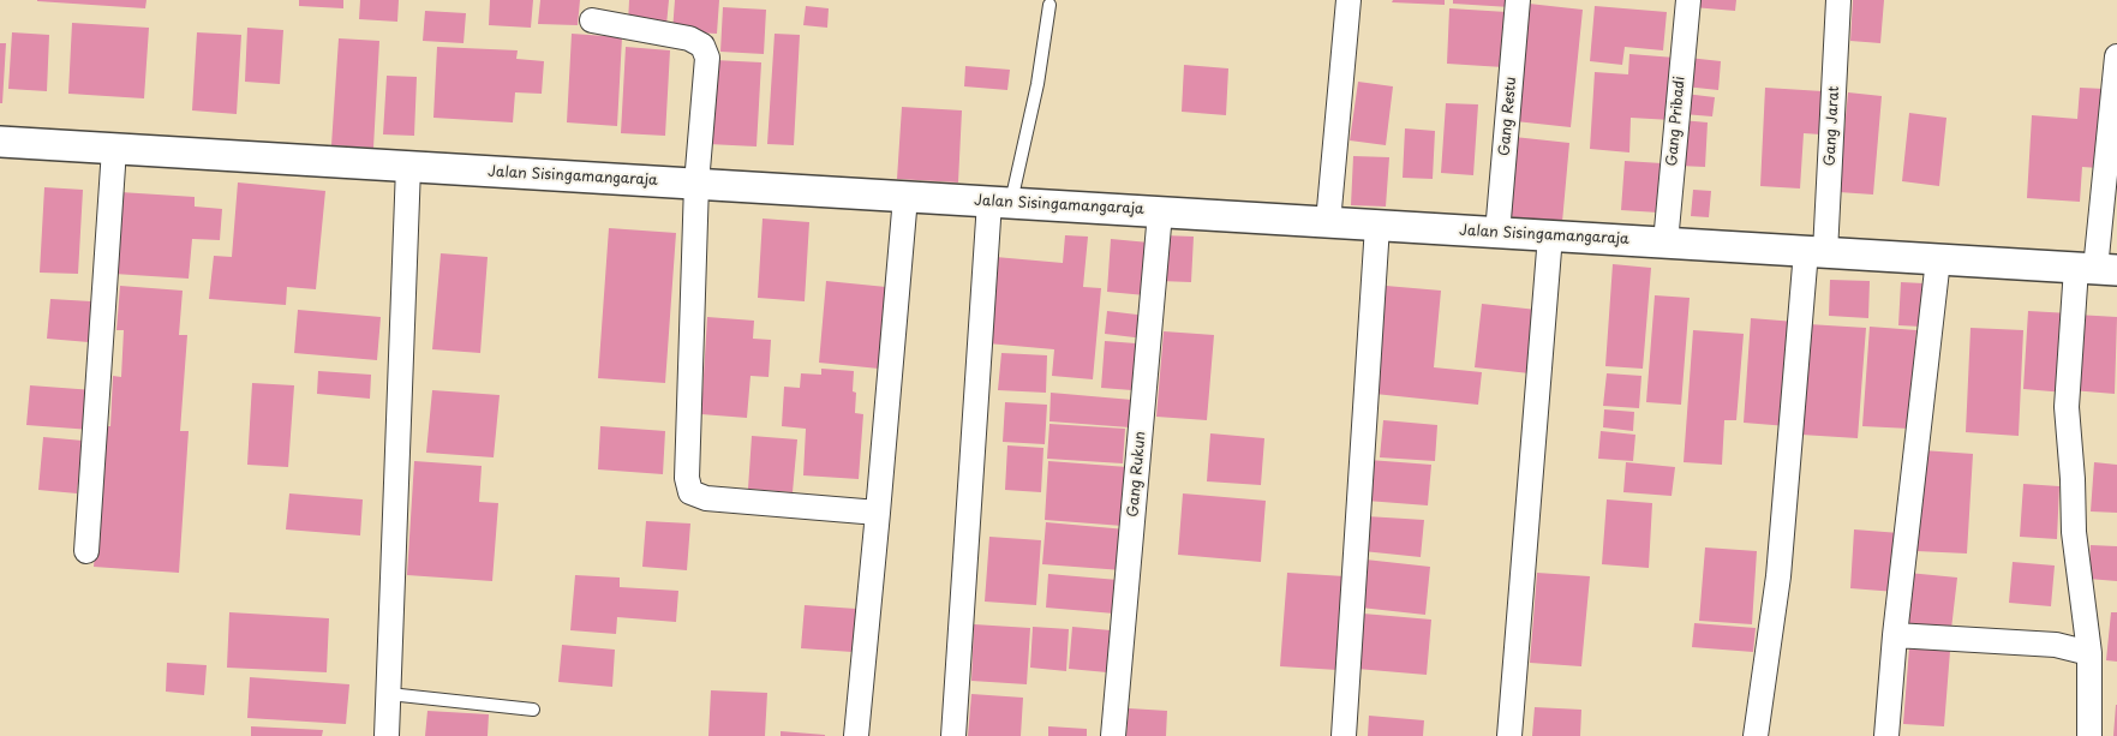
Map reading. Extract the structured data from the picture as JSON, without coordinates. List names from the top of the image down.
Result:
{
  "streets": {
    "street": [
      "Gang Restu",
      "Gang Pribadi",
      "Gang Jarat",
      "Jalan Sisingamangaraja",
      "Gang Rukun"
    ]
  },
  "crossings": [
    ["Gang Restu", "Jalan Sisingamangaraja"],
    ["Gang Pribadi", "Jalan Sisingamangaraja"],
    ["Gang Jarat", "Jalan Sisingamangaraja"],
    ["Jalan Sisingamangaraja", "Gang Rukun"]
  ]
}
